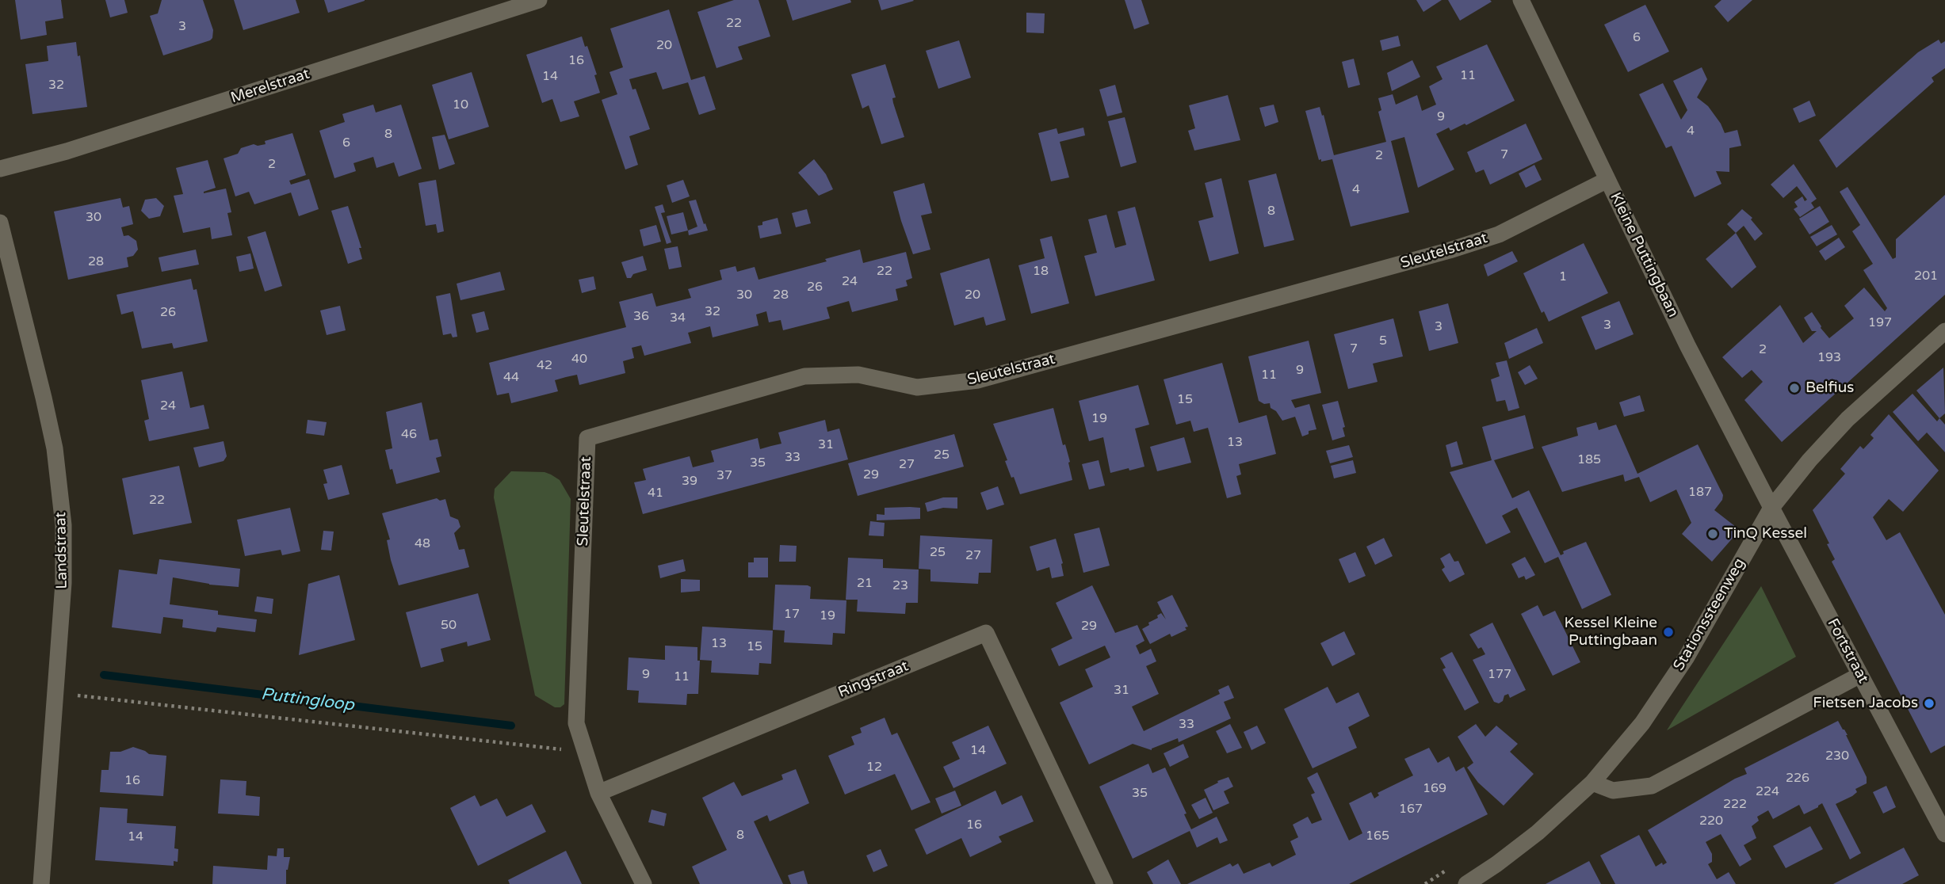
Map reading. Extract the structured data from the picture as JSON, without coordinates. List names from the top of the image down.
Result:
{
  "streets": {
    "street": [
      "Merelstraat",
      "Sleutelstraat",
      "Kleine Puttingbaan",
      "Landstraat",
      "Stationssteenweg",
      "Fortstraat",
      "Ringstraat"
    ]
  },
  "crossings": [
    ["Sleutelstraat", "Kleine Puttingbaan"],
    ["Sleutelstraat", "Ringstraat"],
    ["Kleine Puttingbaan", "Stationssteenweg"],
    ["Kleine Puttingbaan", "Fortstraat"],
    ["Stationssteenweg", "Fortstraat"]
  ],
  "water": ["Puttingloop"],
  "places": [
    "Belfius",
    "TinQ Kessel",
    "Kessel Kleine Puttingbaan",
    "Fietsen Jacobs"
  ],
  "house_numbers": [
    "22",
    "3",
    "6",
    "20",
    "16",
    "11",
    "14",
    "32",
    "10",
    "9",
    "4",
    "8",
    "6",
    "7",
    "2",
    "2",
    "4",
    "8",
    "30",
    "28",
    "22",
    "18",
    "201",
    "1",
    "24",
    "26",
    "30",
    "28",
    "20",
    "32",
    "26",
    "36",
    "34",
    "197",
    "3",
    "3",
    "5",
    "7",
    "2",
    "193",
    "40",
    "42",
    "9",
    "11",
    "44",
    "15",
    "24",
    "19",
    "46",
    "13",
    "31",
    "25",
    "33",
    "185",
    "35",
    "27",
    "29",
    "37",
    "39",
    "187",
    "41",
    "22",
    "48",
    "25",
    "27",
    "21",
    "23",
    "17",
    "19",
    "50",
    "29",
    "13",
    "15",
    "9",
    "177",
    "11",
    "31",
    "33",
    "14",
    "230",
    "12",
    "226",
    "16",
    "169",
    "224",
    "35",
    "222",
    "167",
    "220",
    "16",
    "8",
    "165",
    "14"
  ]
}
